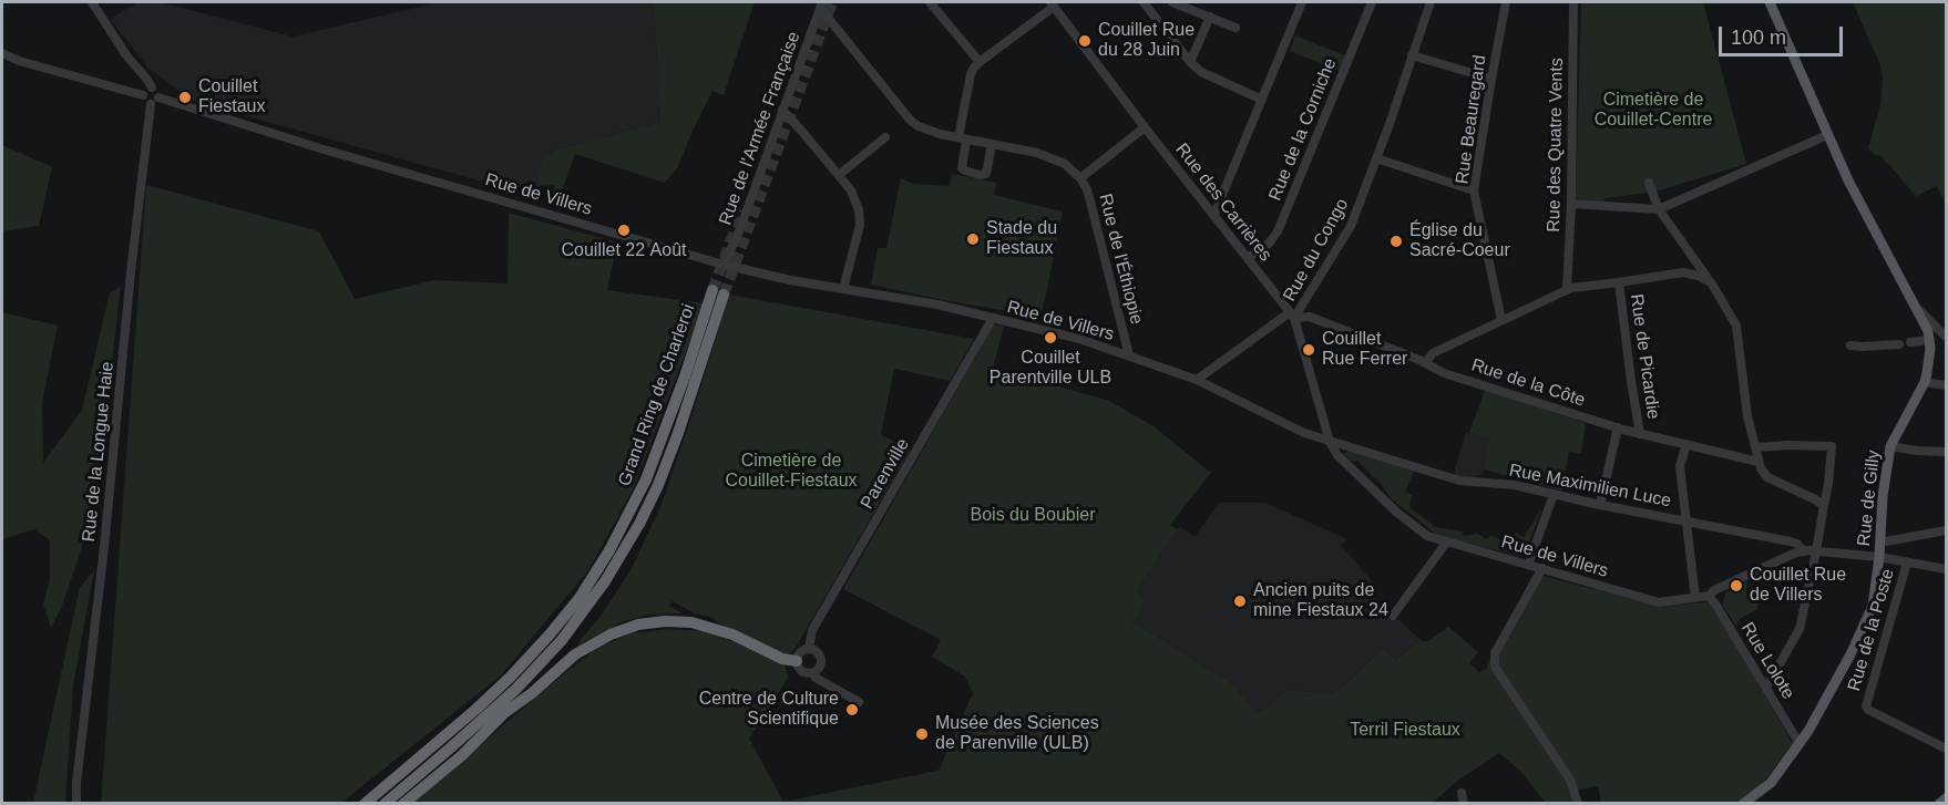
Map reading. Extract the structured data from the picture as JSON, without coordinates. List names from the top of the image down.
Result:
{
  "streets": {
    "highway": ["Grand Ring de Charleroi"],
    "main road": ["Rue de Gilly"],
    "street": [
      "Rue Beauregard",
      "Rue de l'Armée Française",
      "Rue de la Corniche",
      "Rue des Quatre Vents",
      "Rue de Villers",
      "Rue des Carrières",
      "Rue du Congo",
      "Rue de l'Éthiopie",
      "Rue de Picardie",
      "Rue de la Côte",
      "Rue de la Longue Haie",
      "Parenville",
      "Rue Maximilien Luce",
      "Rue de la Poste",
      "Rue Lolote"
    ]
  },
  "crossings": [
    ["Rue de l'Armée Française", "Rue de Villers"],
    ["Rue de l'Armée Française", "Rue de l'Éthiopie"],
    ["Rue de la Corniche", "Rue des Carrières"],
    ["Rue de Villers", "Rue des Carrières"],
    ["Rue de Villers", "Rue de l'Éthiopie"],
    ["Rue de Villers", "Rue de la Longue Haie"],
    ["Rue de Villers", "Parenville"],
    ["Rue de Villers", "Rue Maximilien Luce"],
    ["Rue de Villers", "Rue de Gilly"],
    ["Rue de Villers", "Rue de la Poste"],
    ["Rue de Villers", "Rue Lolote"],
    ["Rue des Carrières", "Rue du Congo"],
    ["Rue des Carrières", "Rue de la Côte"],
    ["Rue des Carrières", "Rue Maximilien Luce"],
    ["Rue du Congo", "Rue de la Côte"],
    ["Rue de Picardie", "Rue de la Côte"],
    ["Rue de Gilly", "Rue Lolote"]
  ],
  "parks": [
    "Cimetière de Couillet-Centre",
    "Cimetière de Couillet-Fiestaux",
    "Bois du Boubier",
    "Terril Fiestaux"
  ],
  "places": [
    "Couillet Rue du 28 Juin",
    "Couillet Fiestaux",
    "Couillet 22 Août",
    "Stade du Fiestaux",
    "Église du Sacré-Coeur",
    "Couillet Parentville ULB",
    "Couillet Rue Ferrer",
    "Couillet Rue de Villers",
    "Ancien puits de mine Fiestaux 24",
    "Centre de Culture Scientifique",
    "Musée des Sciences de Parenville (ULB)"
  ],
  "scale_bar": "100 m"
}
